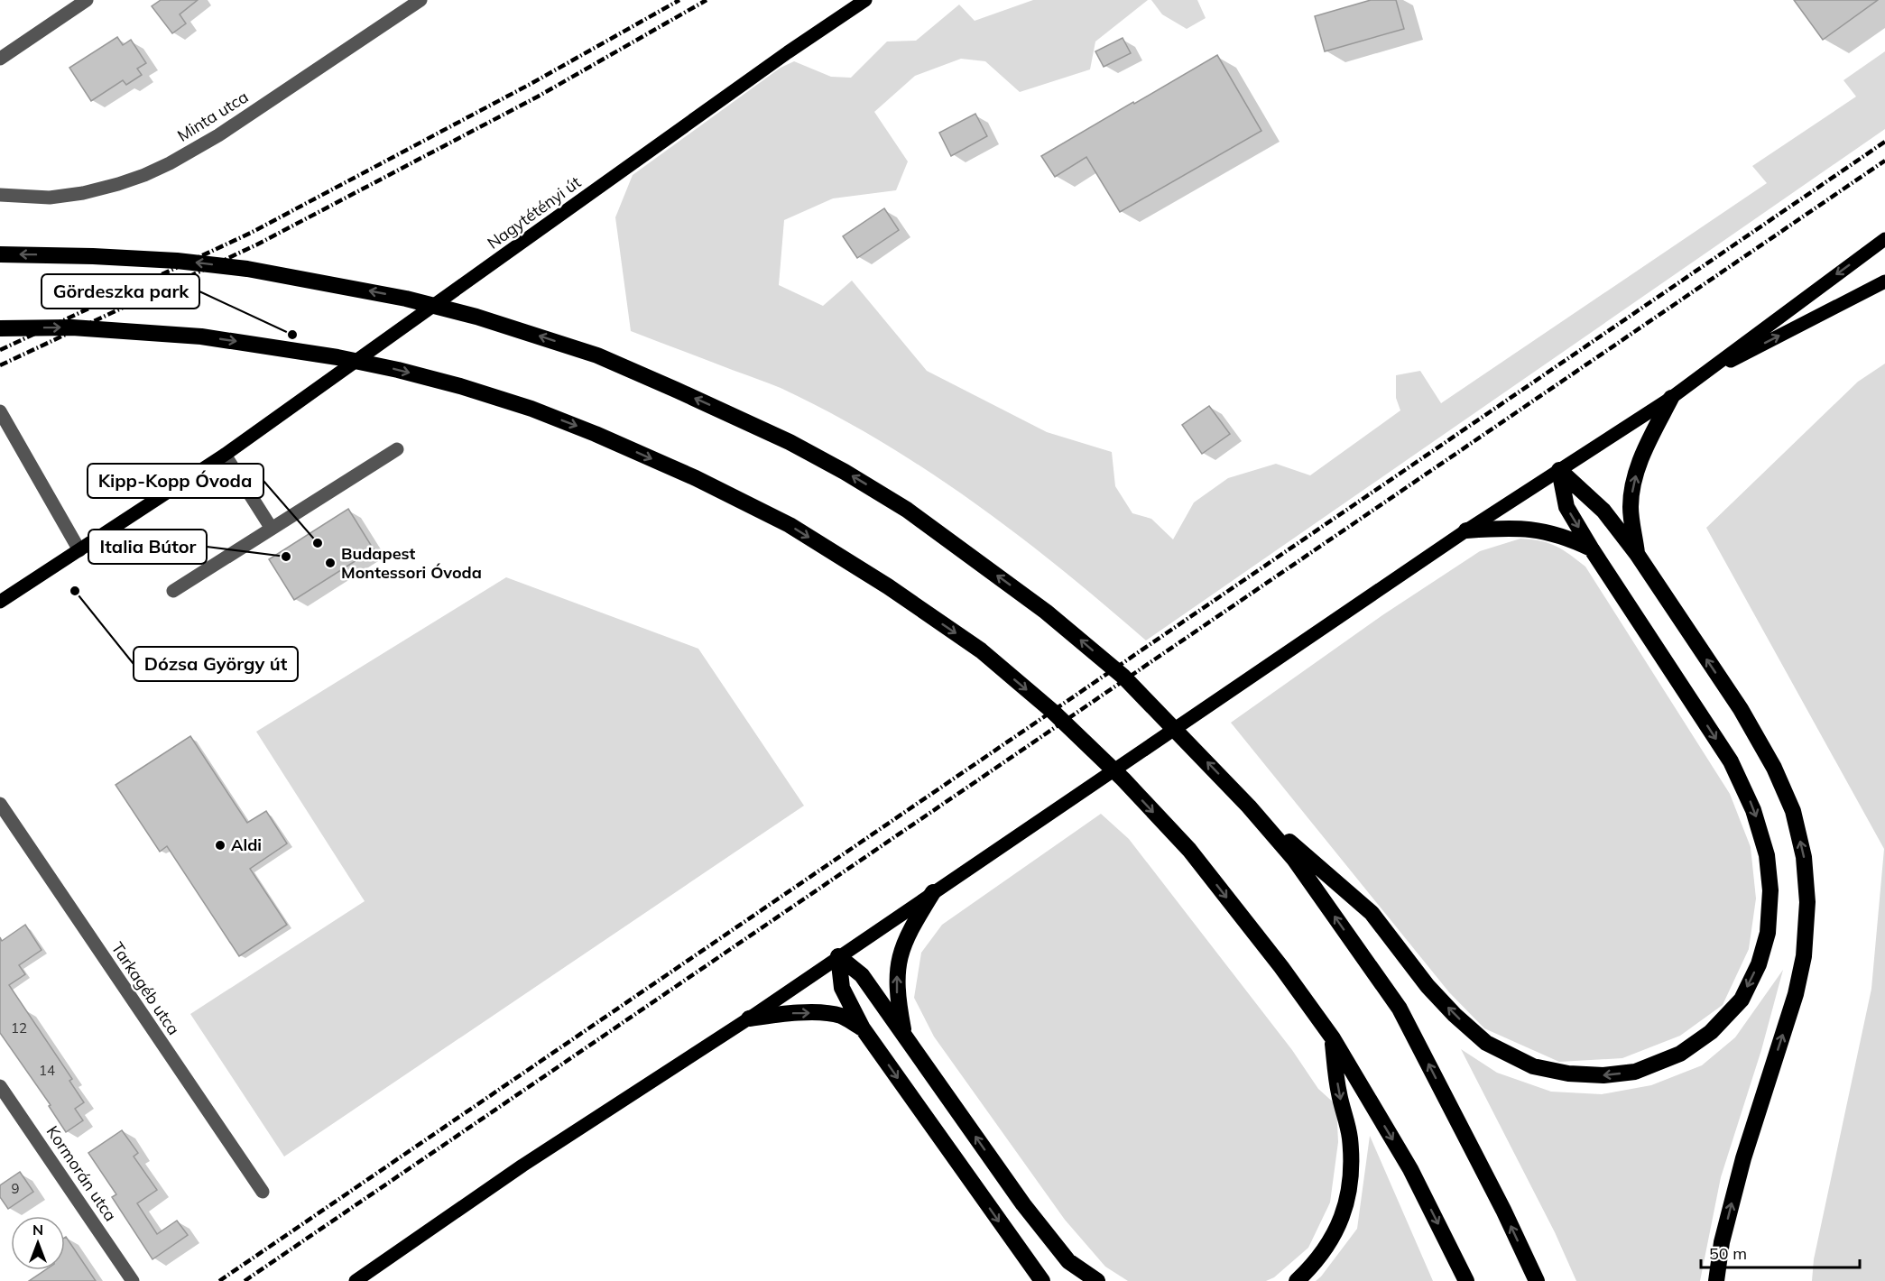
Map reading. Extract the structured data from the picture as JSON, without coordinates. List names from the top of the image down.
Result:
{
  "streets": {
    "main road": ["Nagytétényi út"],
    "street": ["Minta utca", "Tarkagéb utca", "Kormorán utca"]
  },
  "places": [
    "Gördeszka park",
    "Kipp-Kopp Óvoda",
    "Italia Bútor",
    "Budapest Montessori Óvoda",
    "Dózsa György út",
    "Aldi"
  ],
  "house_numbers": ["12", "14", "9"],
  "scale_bar": "50 m",
  "north": "top"
}
